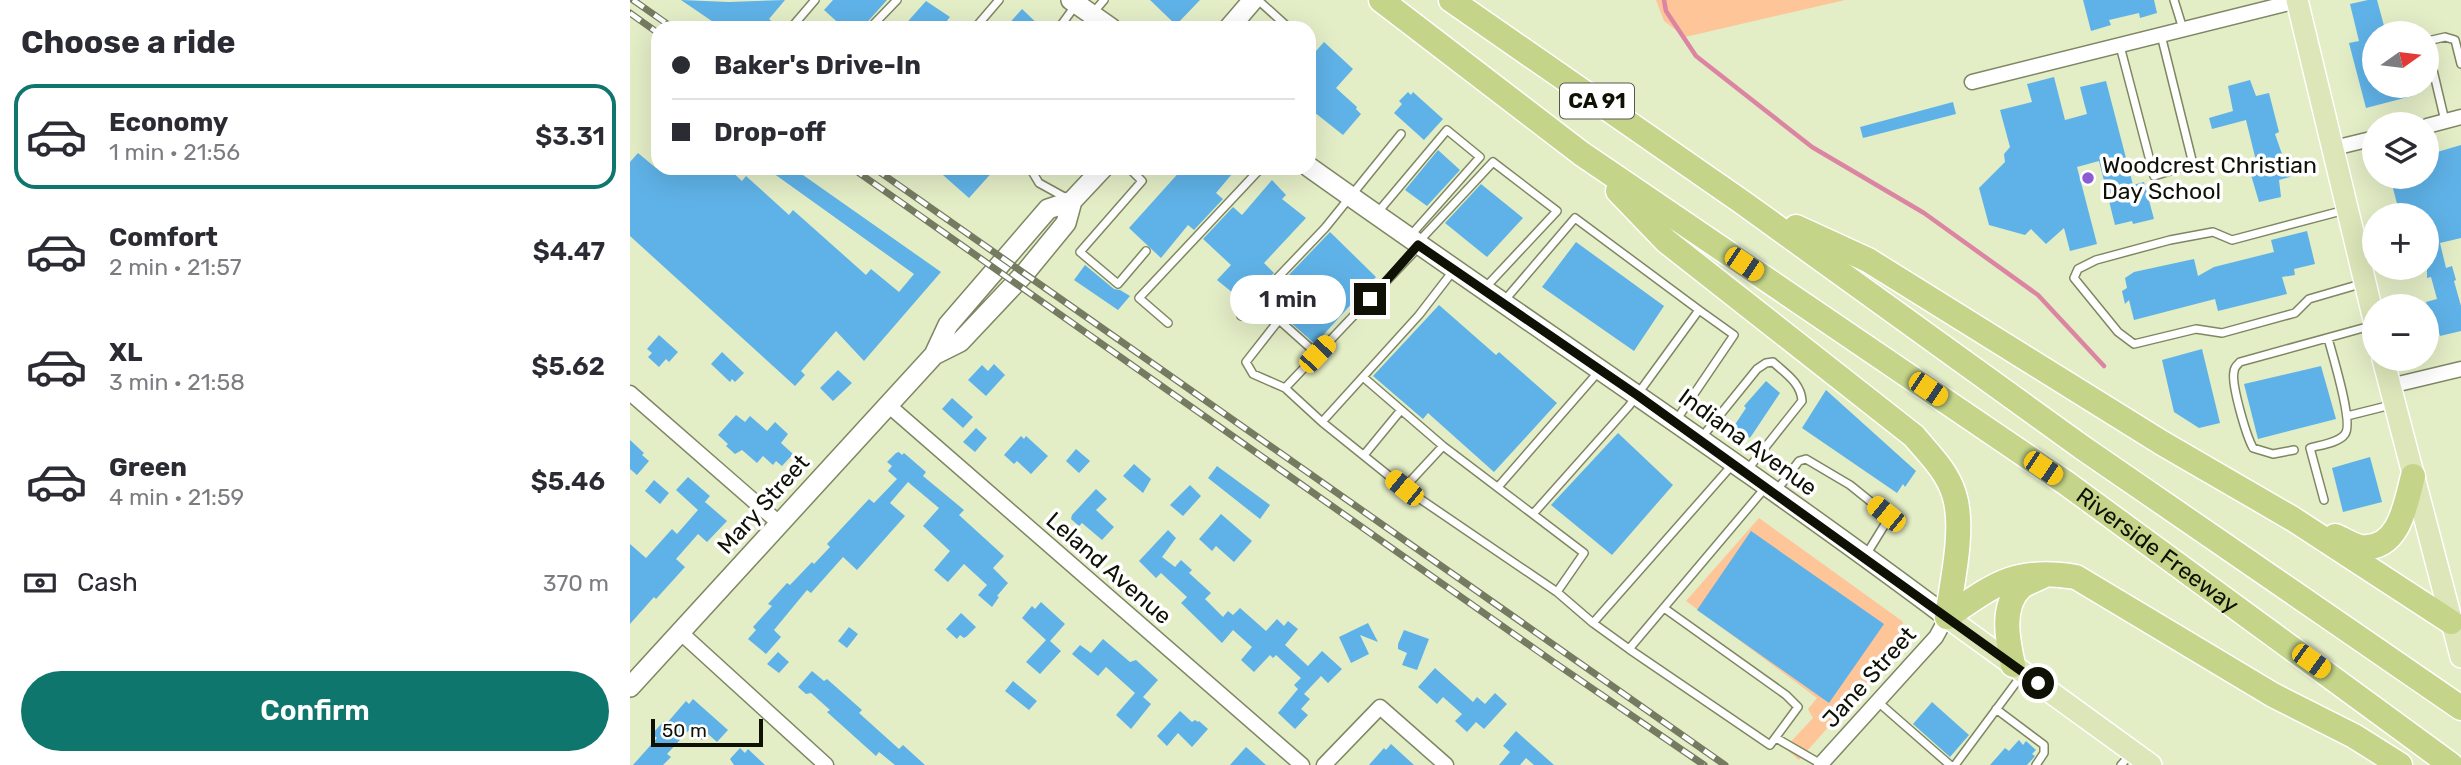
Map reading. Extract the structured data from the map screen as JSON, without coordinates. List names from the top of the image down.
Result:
{
  "streets": {
    "highway": ["CA 91", "Riverside Freeway"],
    "main road": ["Indiana Avenue", "Mary Street"],
    "street": ["Leland Avenue", "Jane Street"]
  },
  "crossings": [
    ["Indiana Avenue", "Jane Street"],
    ["Mary Street", "Leland Avenue"]
  ],
  "places": ["Woodcrest Christian Day School"],
  "scale_bar": "50 m",
  "north": "right",
  "page": {
    "heading": "Choose a ride",
    "map_buttons": ["+", "−"],
    "banner": ["Baker's Drive-In", "Drop-off"],
    "list": [
      {
        "name": "Economy",
        "note": "1 min · 21:56",
        "value": "$3.31"
      },
      {
        "name": "Comfort",
        "note": "2 min · 21:57",
        "value": "$4.47"
      },
      {
        "name": "XL",
        "note": "3 min · 21:58",
        "value": "$5.62"
      },
      {
        "name": "Green",
        "note": "4 min · 21:59",
        "value": "$5.46"
      }
    ],
    "bubble": "1 min",
    "pay": ["Cash", "370 m"],
    "buttons": "Confirm",
    "scale": "50 m"
  }
}
